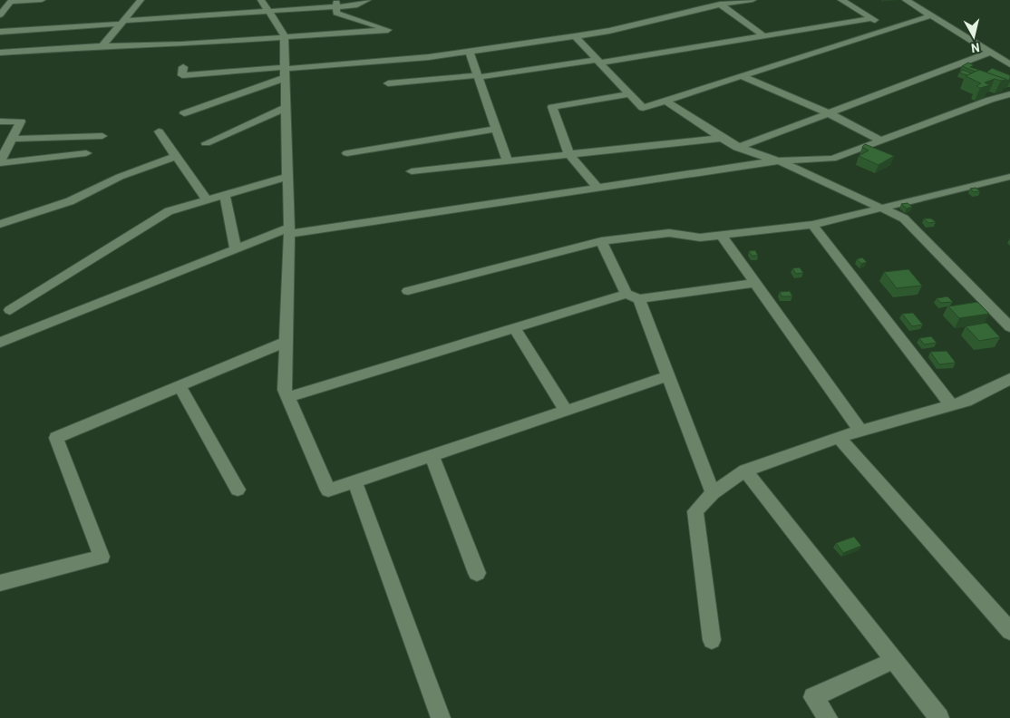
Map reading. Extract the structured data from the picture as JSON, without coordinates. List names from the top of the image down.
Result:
{
  "north": "bottom"
}
